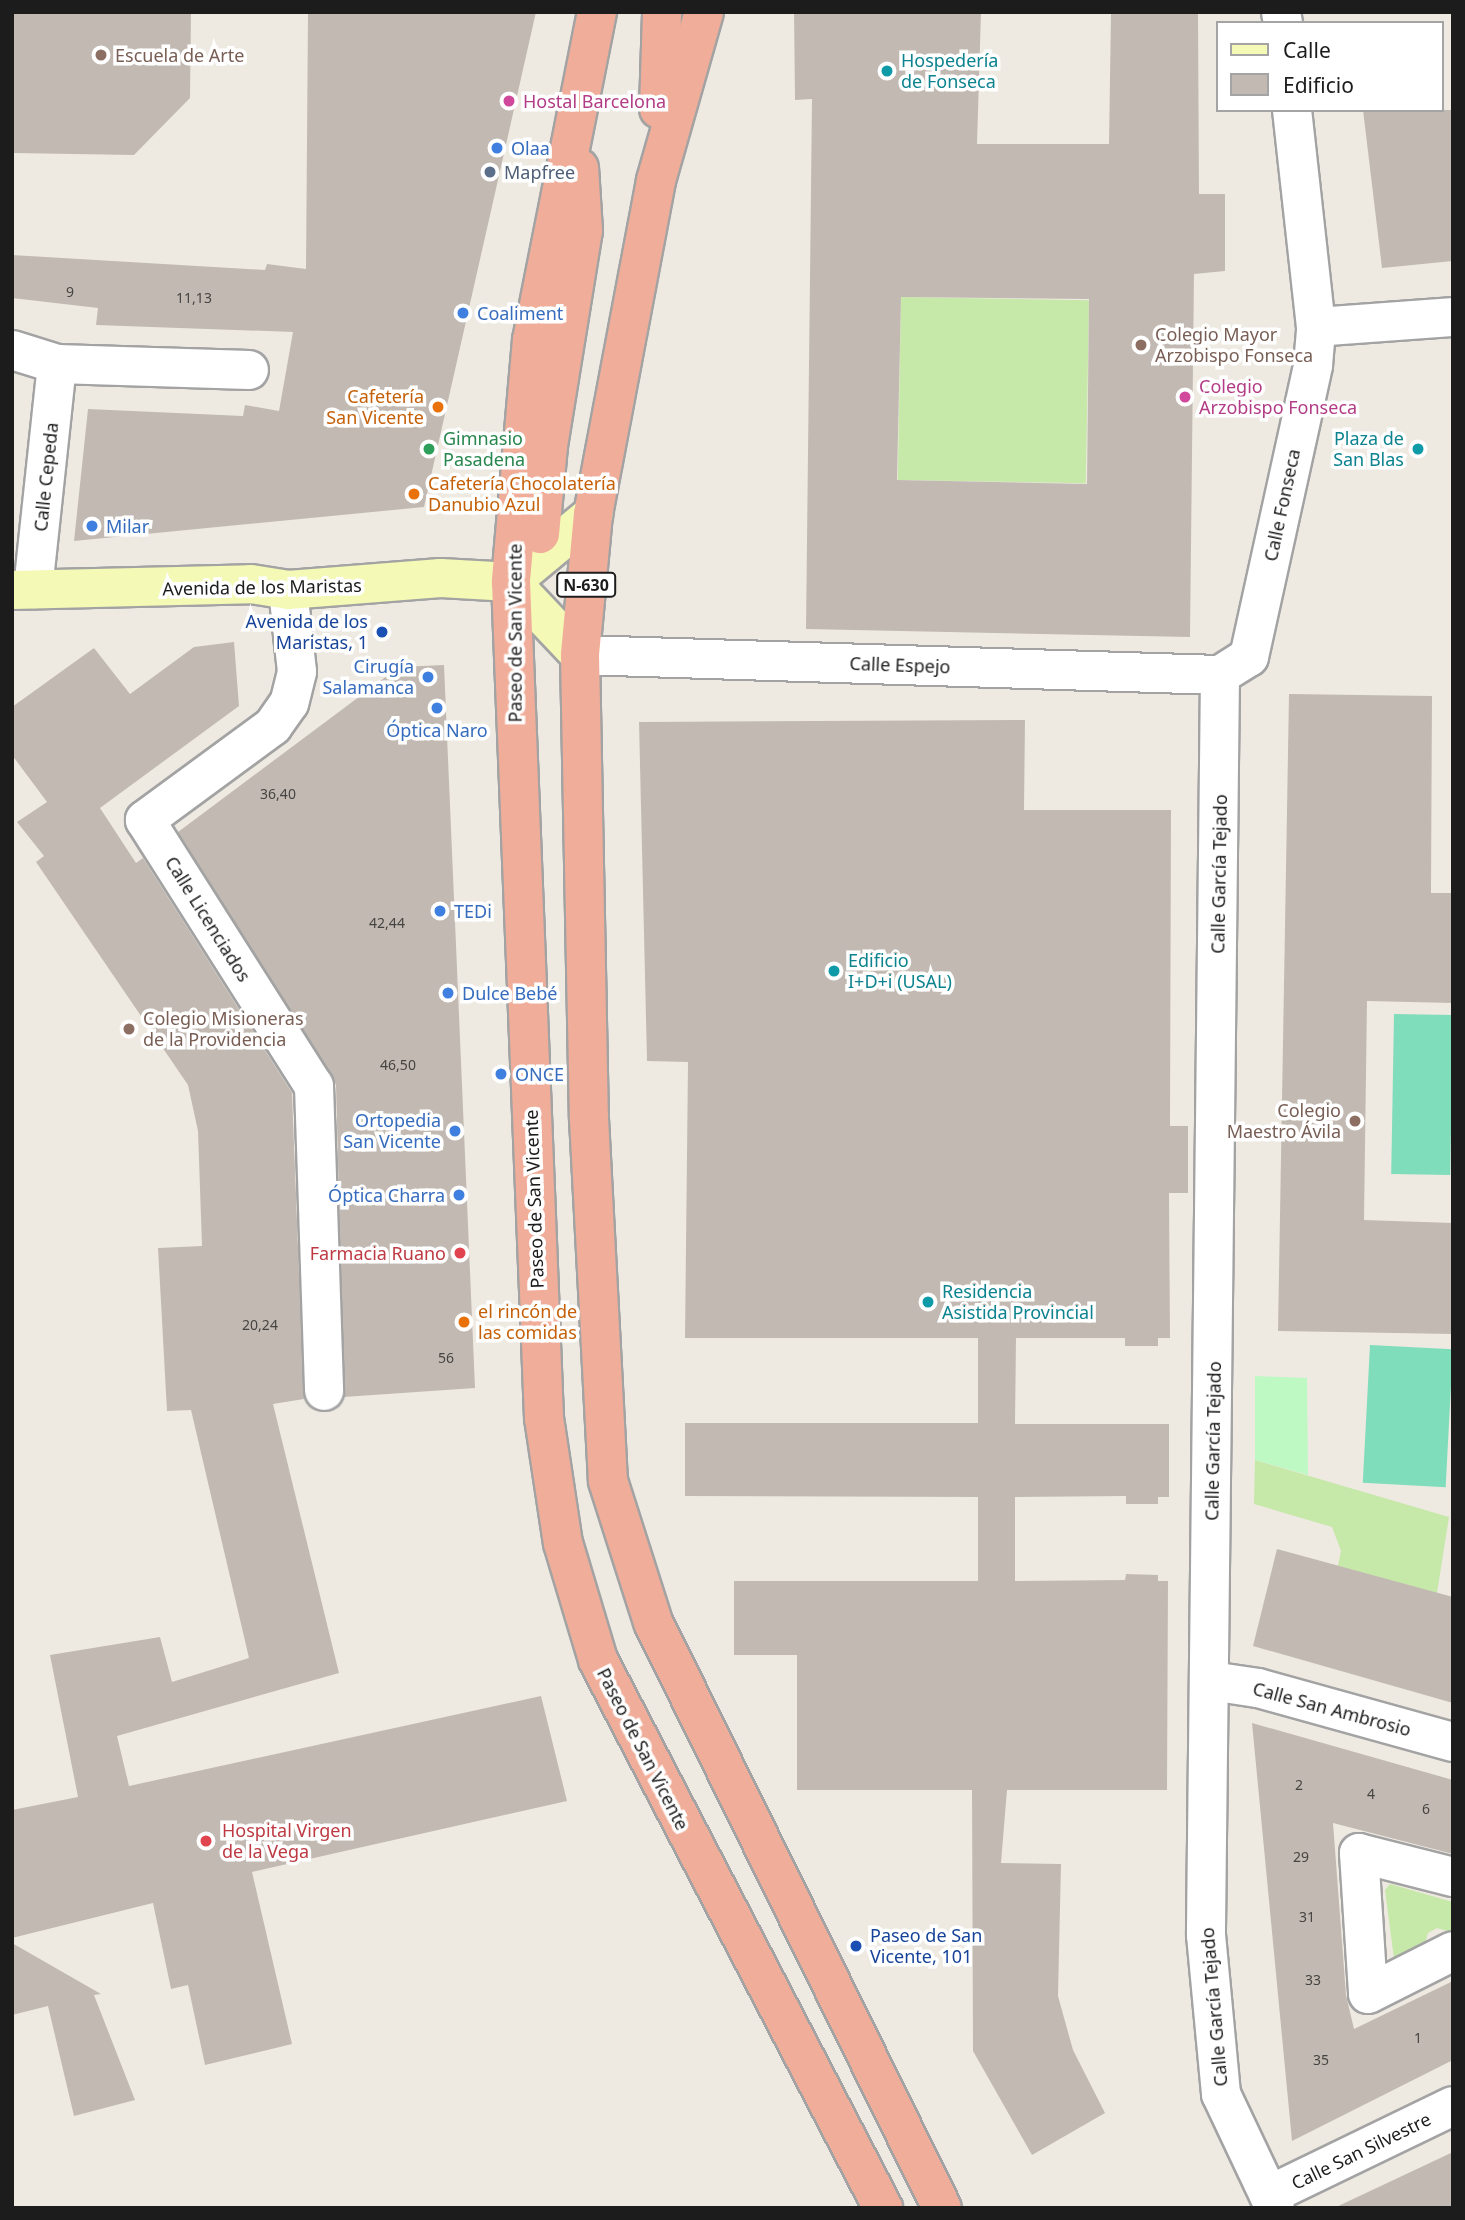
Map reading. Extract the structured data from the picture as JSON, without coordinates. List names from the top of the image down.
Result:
{
  "streets": {
    "highway": ["N-630", "Paseo de San Vicente"],
    "main road": ["Avenida de los Maristas"],
    "street": [
      "Calle Cepeda",
      "Calle Fonseca",
      "Calle Espejo",
      "Calle García Tejado",
      "Calle Licenciados",
      "Calle San Ambrosio",
      "Calle San Silvestre"
    ]
  },
  "crossings": [
    ["Calle Cepeda", "Avenida de los Maristas"],
    ["Calle Fonseca", "Calle Espejo"],
    ["Calle Fonseca", "Calle García Tejado"],
    ["N-630", "Calle Espejo"],
    ["Avenida de los Maristas", "Paseo de San Vicente"],
    ["Avenida de los Maristas", "Calle Licenciados"],
    ["Calle Espejo", "Calle García Tejado"],
    ["Calle García Tejado", "Calle San Ambrosio"],
    ["Calle García Tejado", "Calle San Silvestre"]
  ],
  "places": [
    "Escuela de Arte",
    "Hospedería de Fonseca",
    "Hostal Barcelona",
    "Olaa",
    "Mapfree",
    "Coaliment",
    "Colegio Mayor Arzobispo Fonseca",
    "Colegio Arzobispo Fonseca",
    "Cafetería San Vicente",
    "Gimnasio Pasadena",
    "Plaza de San Blas",
    "Cafetería Chocolatería Danubio Azul",
    "Milar",
    "Avenida de los Maristas, 1",
    "Cirugía Salamanca",
    "Óptica Naro",
    "TEDi",
    "Edificio I+D+i (USAL)",
    "Dulce Bebé",
    "Colegio Misioneras de la Providencia",
    "ONCE",
    "Colegio Maestro Ávila",
    "Ortopedia San Vicente",
    "Óptica Charra",
    "Farmacia Ruano",
    "Residencia Asistida Provincial",
    "el rincón de las comidas",
    "Hospital Virgen de la Vega",
    "Paseo de San Vicente, 101"
  ],
  "house_numbers": [
    "9",
    "11,13",
    "36,40",
    "42,44",
    "46,50",
    "20,24",
    "56",
    "2",
    "4",
    "6",
    "29",
    "31",
    "33",
    "1",
    "35"
  ],
  "legend": ["Calle", "Edificio"]
}
